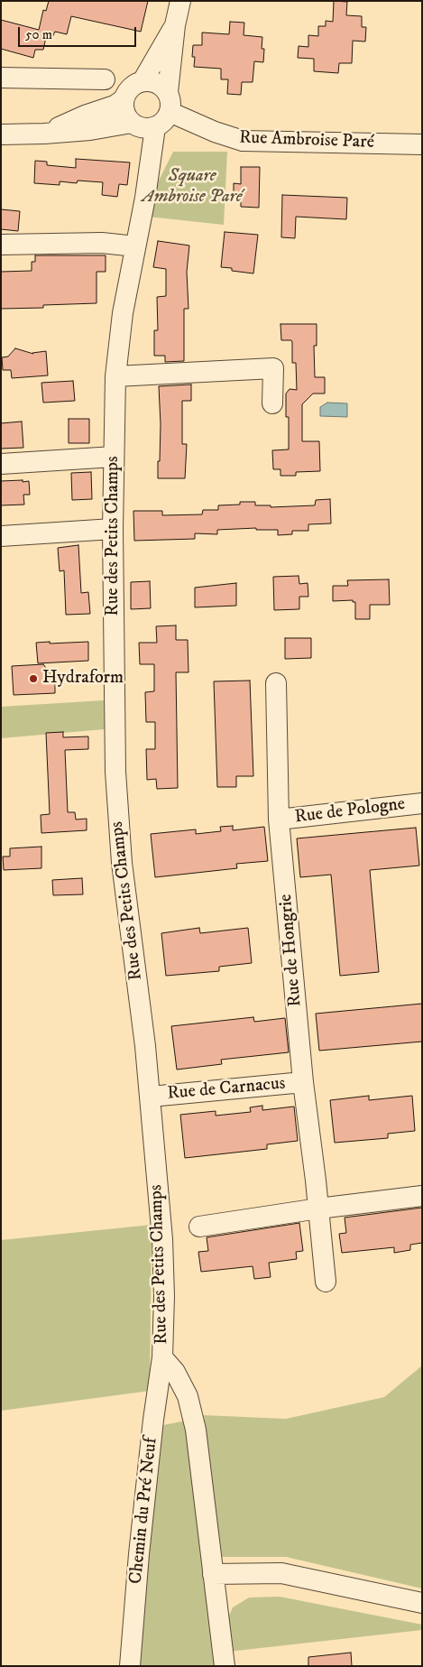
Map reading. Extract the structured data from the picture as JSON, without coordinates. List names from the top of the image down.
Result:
{
  "streets": {
    "street": [
      "Rue Ambroise Paré",
      "Rue des Petits Champs",
      "Rue de Pologne",
      "Rue de Hongrie",
      "Rue de Carnacus",
      "Chemin du Pré Neuf"
    ]
  },
  "crossings": [
    ["Rue Ambroise Paré", "Rue des Petits Champs"],
    ["Rue des Petits Champs", "Rue de Carnacus"],
    ["Rue des Petits Champs", "Chemin du Pré Neuf"],
    ["Rue de Pologne", "Rue de Hongrie"],
    ["Rue de Hongrie", "Rue de Carnacus"]
  ],
  "parks": ["Square Ambroise Paré"],
  "places": ["Hydraform"],
  "scale_bar": "50 m"
}
